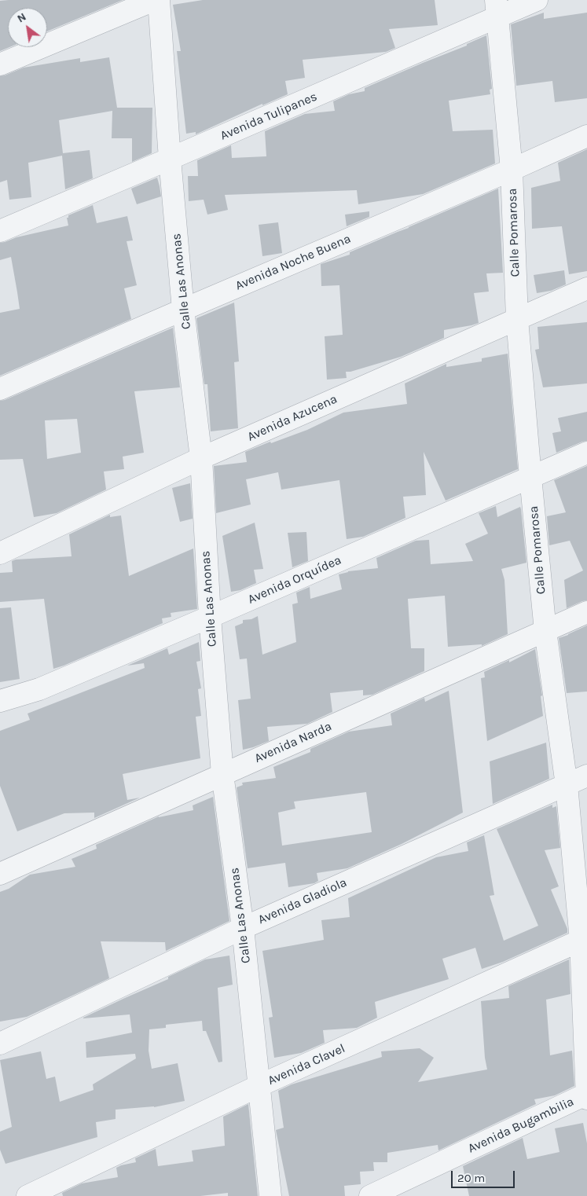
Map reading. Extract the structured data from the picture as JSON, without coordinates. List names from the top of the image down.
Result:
{
  "streets": {
    "street": [
      "Avenida Tulipanes",
      "Calle Pomarosa",
      "Avenida Noche Buena",
      "Calle Las Anonas",
      "Avenida Azucena",
      "Avenida Orquídea",
      "Avenida Narda",
      "Avenida Gladiola",
      "Avenida Clavel",
      "Avenida Bugambilia"
    ]
  },
  "crossings": [
    ["Avenida Tulipanes", "Calle Pomarosa"],
    ["Avenida Tulipanes", "Calle Las Anonas"],
    ["Calle Pomarosa", "Avenida Noche Buena"],
    ["Calle Pomarosa", "Avenida Azucena"],
    ["Calle Pomarosa", "Avenida Orquídea"],
    ["Calle Pomarosa", "Avenida Narda"],
    ["Calle Pomarosa", "Avenida Gladiola"],
    ["Calle Pomarosa", "Avenida Clavel"],
    ["Calle Pomarosa", "Avenida Bugambilia"],
    ["Avenida Noche Buena", "Calle Las Anonas"],
    ["Calle Las Anonas", "Avenida Azucena"],
    ["Calle Las Anonas", "Avenida Orquídea"],
    ["Calle Las Anonas", "Avenida Narda"],
    ["Calle Las Anonas", "Avenida Gladiola"],
    ["Calle Las Anonas", "Avenida Clavel"]
  ],
  "scale_bar": "20 m",
  "north": "top left"
}
